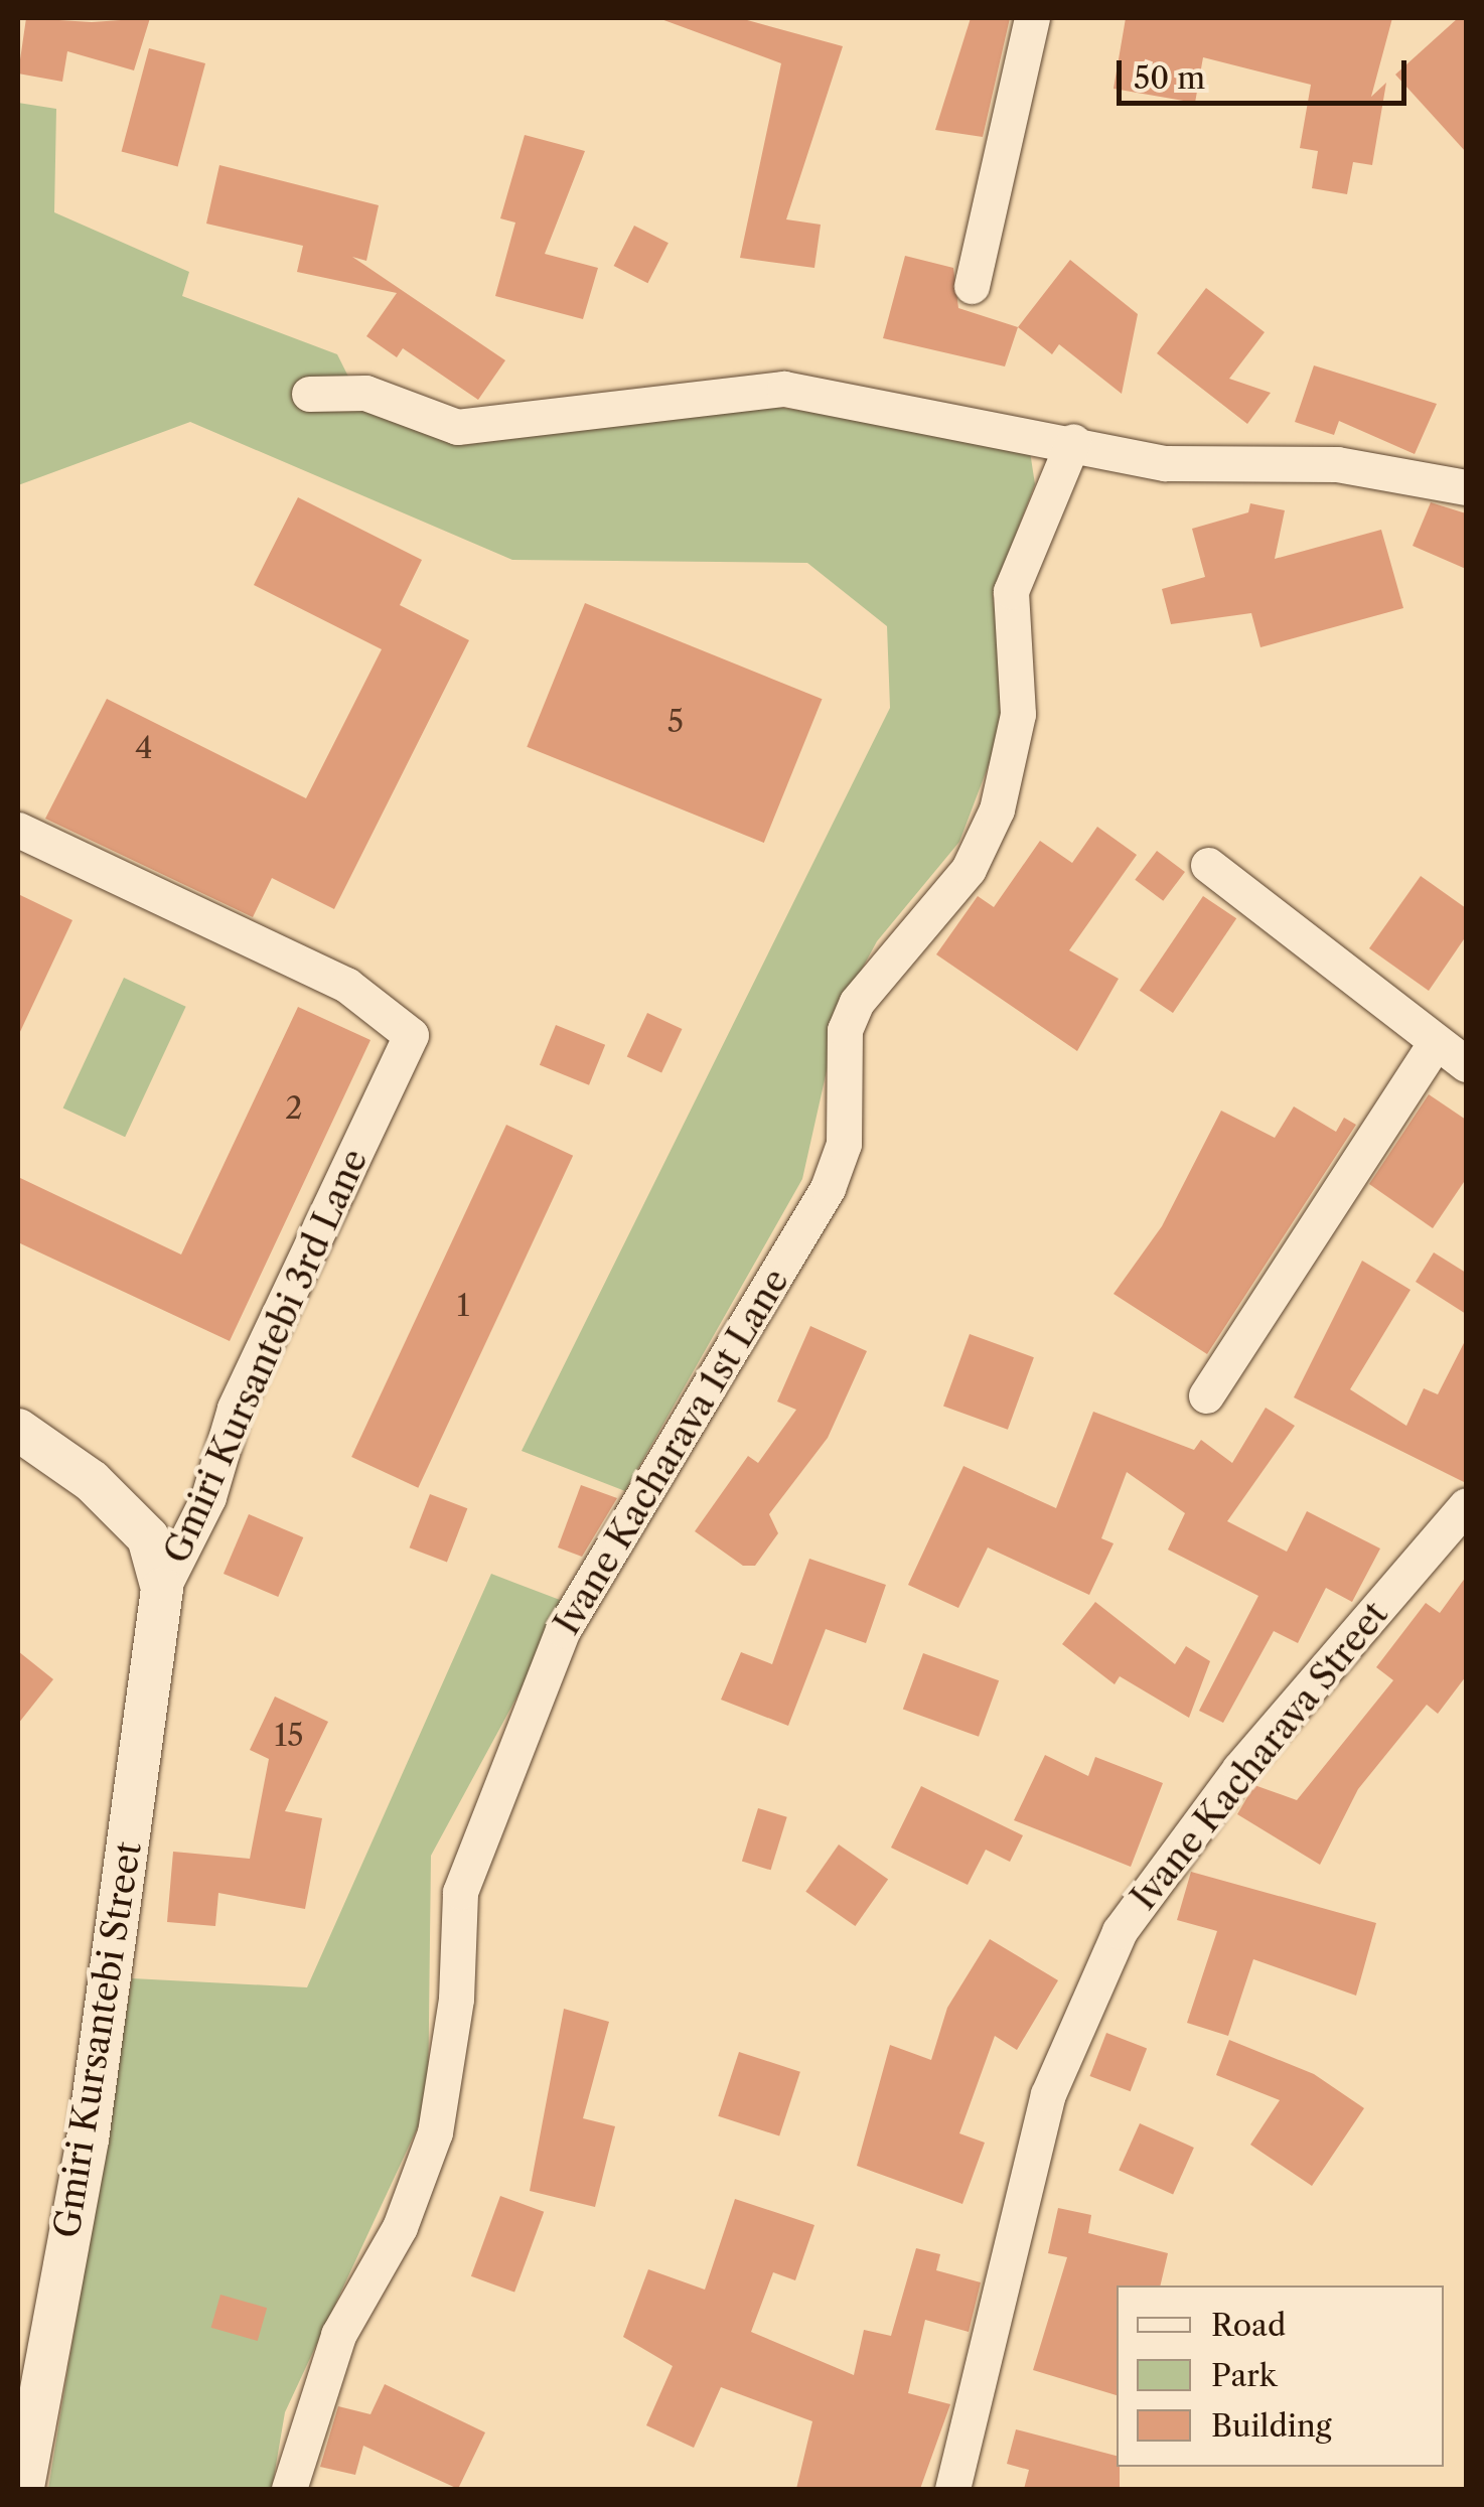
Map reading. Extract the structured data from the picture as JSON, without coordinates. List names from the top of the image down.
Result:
{
  "streets": {
    "street": [
      "Gmiri Kursantebi 3rd Lane",
      "Ivane Kacharava 1st Lane",
      "Ivane Kacharava Street",
      "Gmiri Kursantebi Street"
    ]
  },
  "crossings": [
    ["Gmiri Kursantebi 3rd Lane", "Gmiri Kursantebi Street"]
  ],
  "house_numbers": [
    "5",
    "4",
    "2",
    "1",
    "15"
  ],
  "legend": ["Road", "Park", "Building"],
  "scale_bar": "50 m"
}
